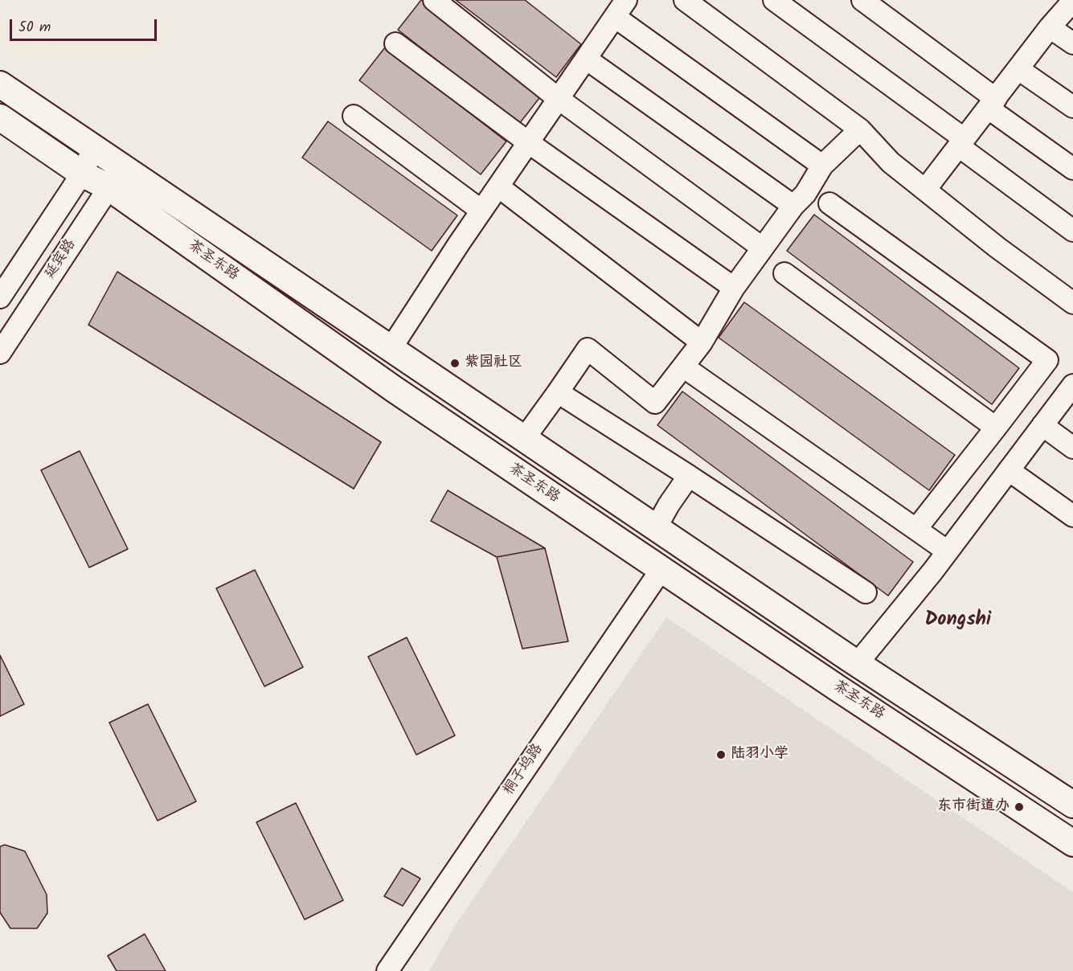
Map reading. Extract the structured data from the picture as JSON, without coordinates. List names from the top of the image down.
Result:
{
  "streets": {
    "main road": ["茶圣东路"],
    "street": ["延宾路", "桐子坞路"]
  },
  "crossings": [
    ["延宾路", "茶圣东路"],
    ["茶圣东路", "桐子坞路"]
  ],
  "districts": ["Dongshi"],
  "places": ["紫园社区", "陆羽小学", "东市街道办"],
  "scale_bar": "50 m"
}
